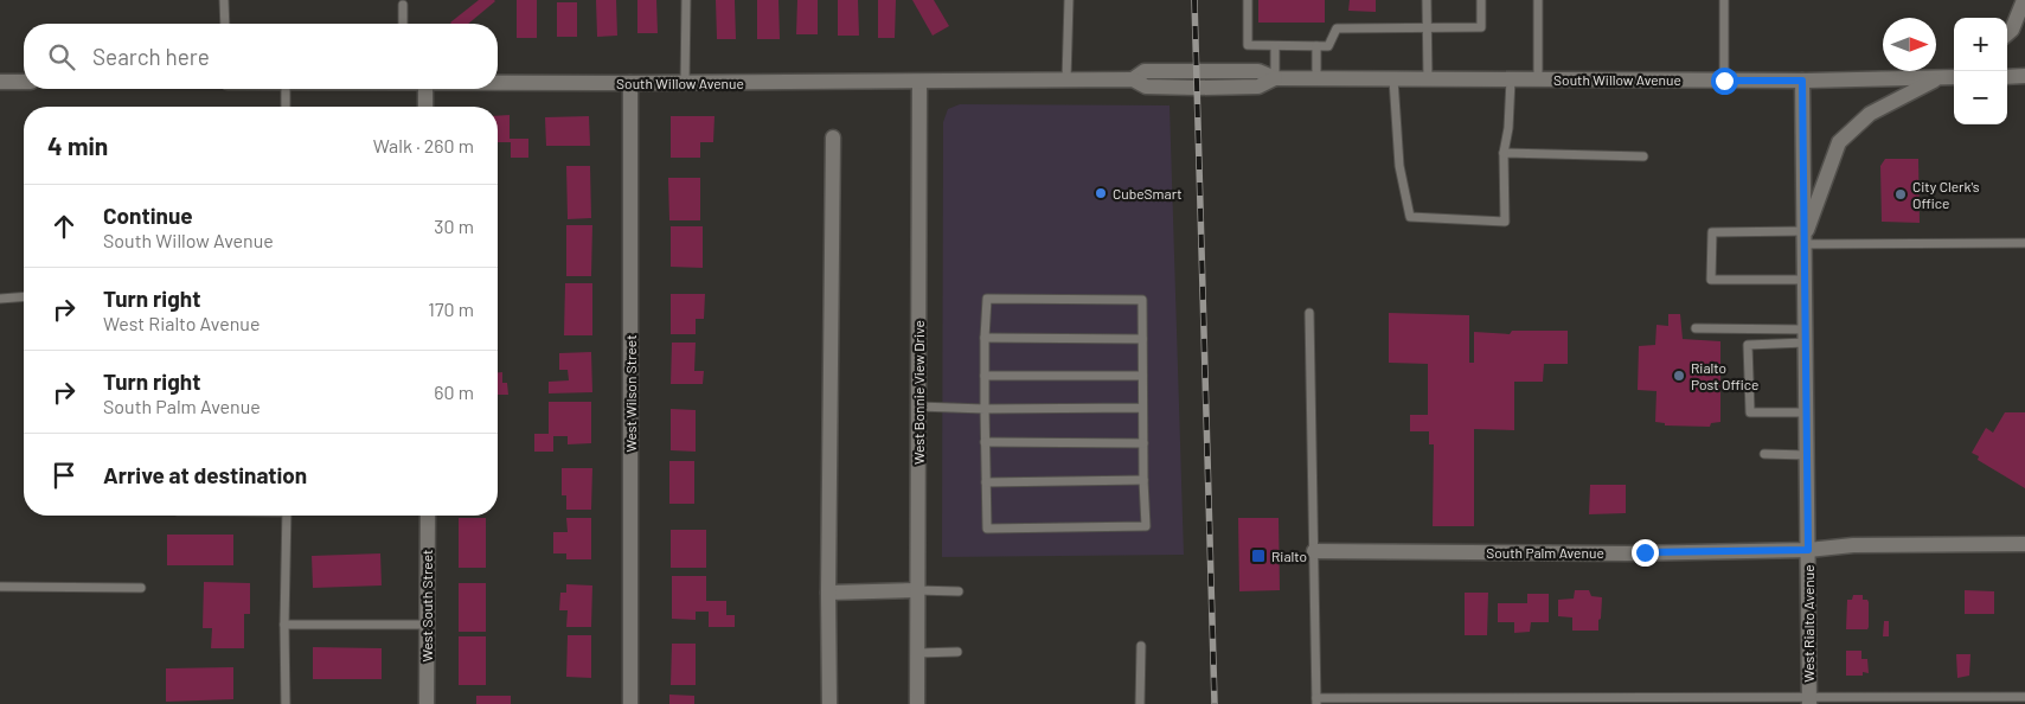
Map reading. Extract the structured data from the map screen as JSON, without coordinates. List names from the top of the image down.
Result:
{
  "streets": {
    "street": [
      "South Willow Avenue",
      "West Bonnie View Drive",
      "West Wilson Street",
      "South Palm Avenue",
      "West South Street",
      "West Rialto Avenue"
    ]
  },
  "crossings": [
    ["South Willow Avenue", "West Bonnie View Drive"],
    ["South Willow Avenue", "West Wilson Street"],
    ["South Willow Avenue", "West Rialto Avenue"],
    ["South Palm Avenue", "West Rialto Avenue"]
  ],
  "places": {
    "other": ["CubeSmart", "City Clerk's Office", "Rialto Post Office"],
    "transit": ["Rialto"]
  },
  "north": "right",
  "page": {
    "map_buttons": ["+", "−"],
    "search": "Search here",
    "heading": ["4 min", "Walk · 260 m"],
    "list": [
      ["Continue", "South Willow Avenue", "30 m"],
      ["Turn right", "West Rialto Avenue", "170 m"],
      ["Turn right", "South Palm Avenue", "60 m"],
      "Arrive at destination"
    ]
  }
}
